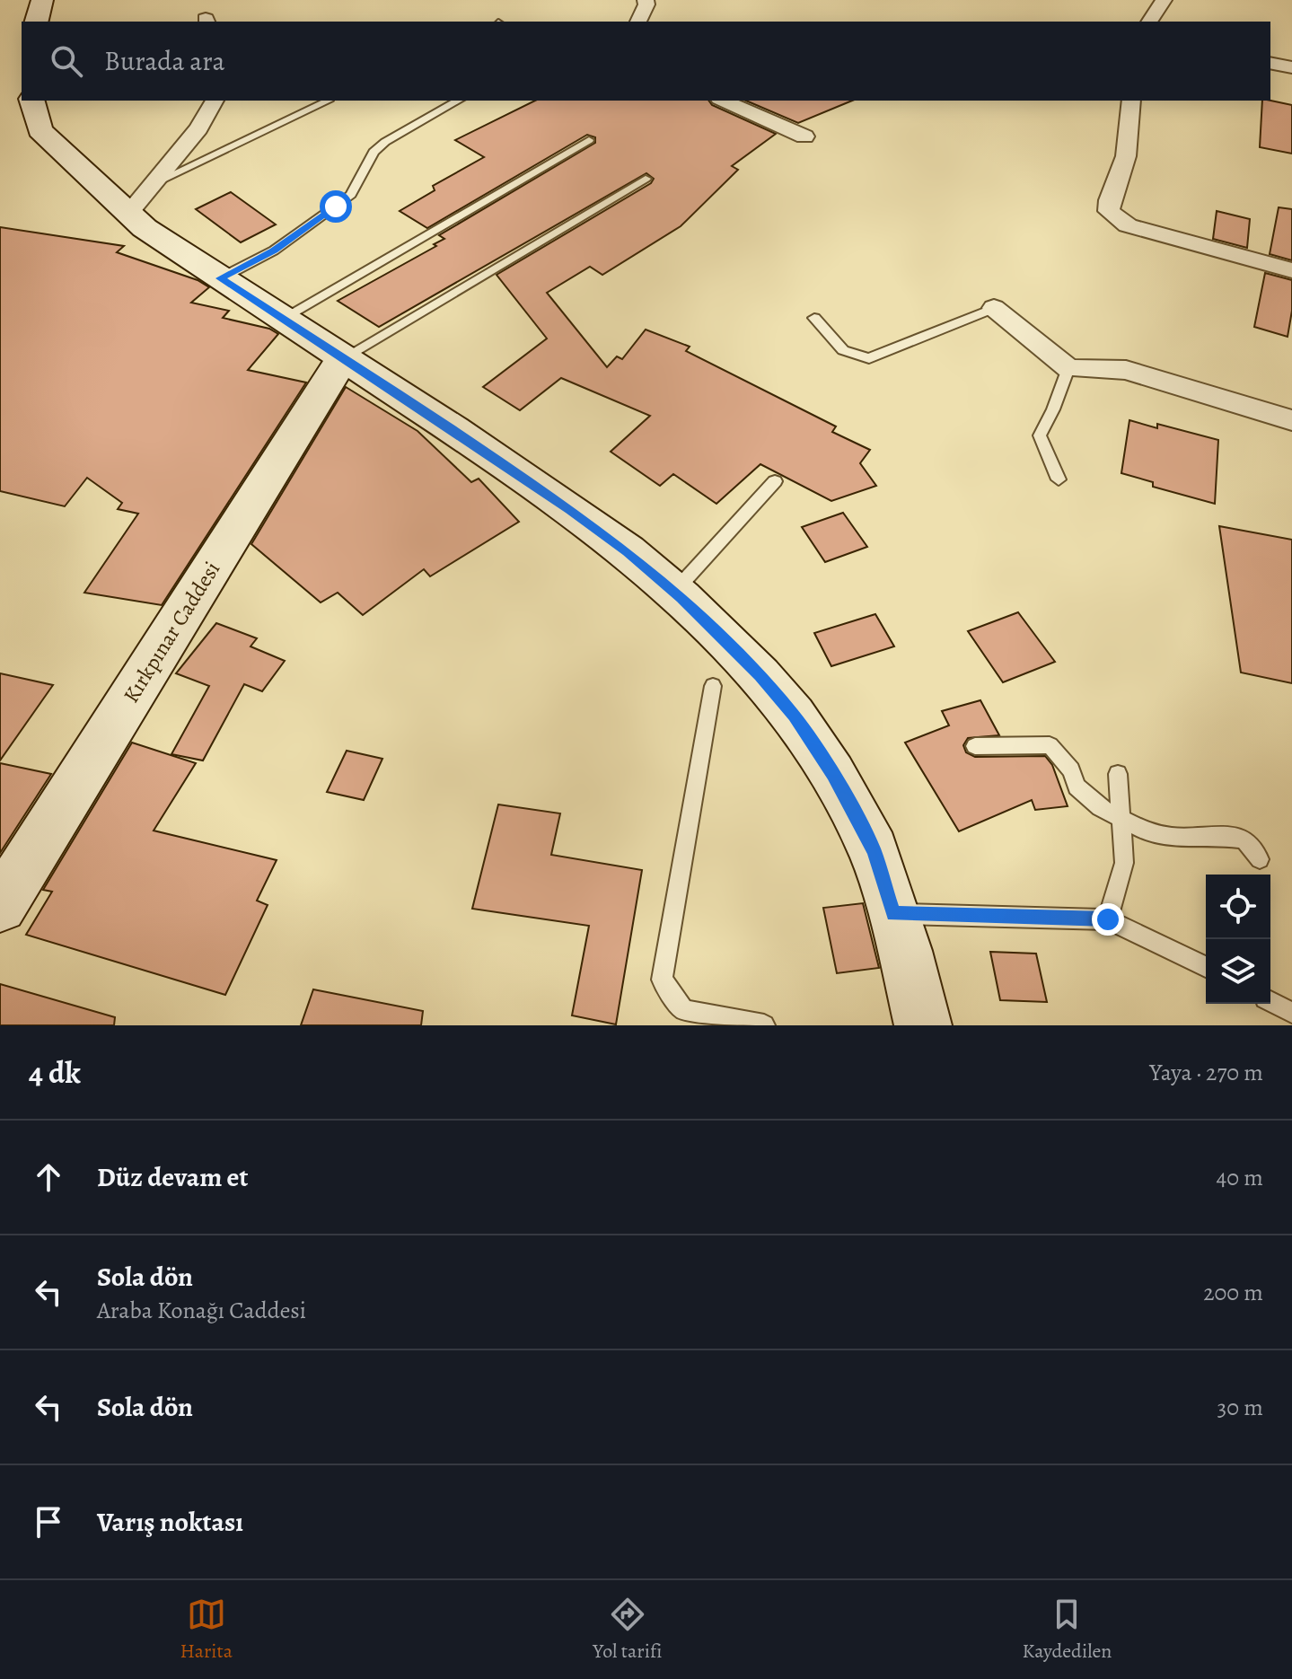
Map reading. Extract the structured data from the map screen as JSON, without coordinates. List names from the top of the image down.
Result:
{
  "streets": {
    "main road": ["Kırkpınar Caddesi"]
  },
  "page": {
    "search": "Burada ara",
    "heading": ["4 dk", "Yaya · 270 m"],
    "list": [
      ["Düz devam et", "40 m"],
      ["Sola dön", "Araba Konağı Caddesi", "200 m"],
      ["Sola dön", "30 m"],
      "Varış noktası"
    ],
    "nav": ["Harita", "Yol tarifi", "Kaydedilen"]
  }
}
